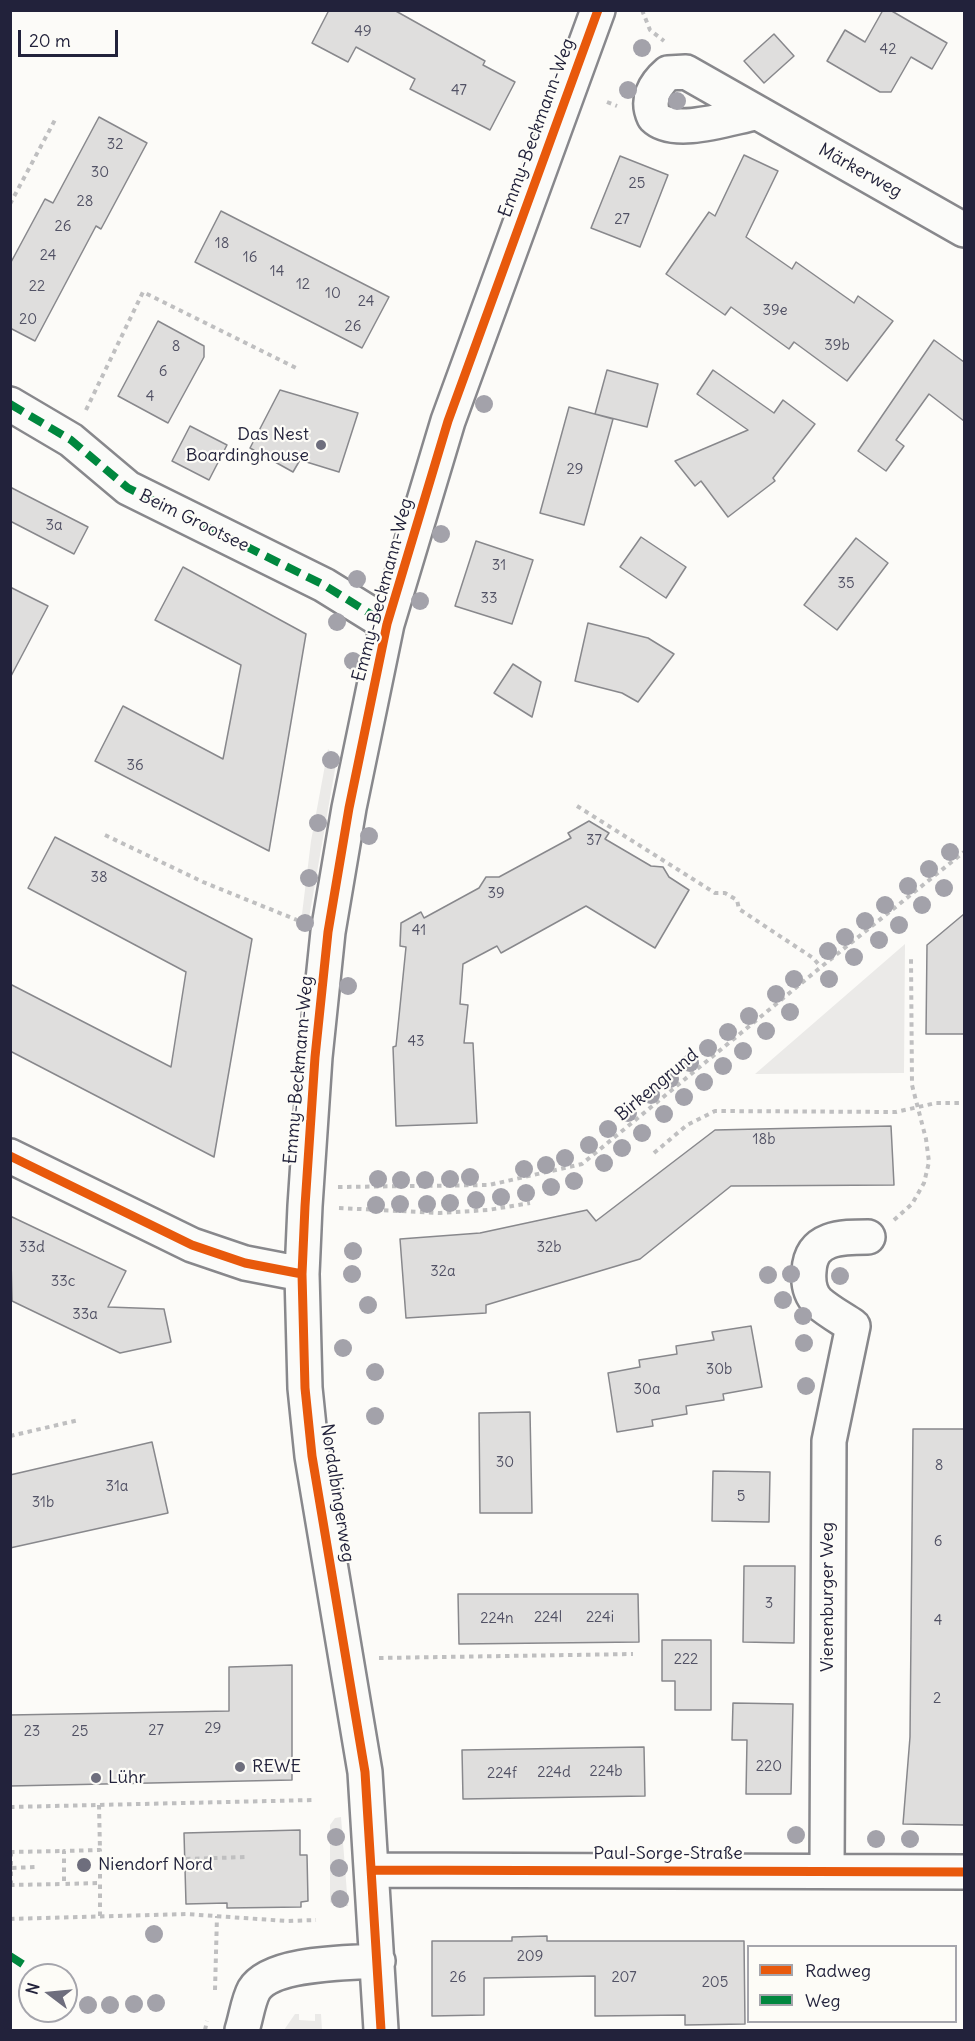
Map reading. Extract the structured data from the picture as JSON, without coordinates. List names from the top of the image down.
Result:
{
  "streets": {
    "street": [
      "Emmy-Beckmann-Weg",
      "Märkerweg",
      "Beim Grootsee",
      "Nordalbingerweg",
      "Vienenburger Weg",
      "Paul-Sorge-Straße"
    ],
    "path": ["Birkengrund"]
  },
  "crossings": [
    ["Emmy-Beckmann-Weg", "Beim Grootsee"],
    ["Emmy-Beckmann-Weg", "Birkengrund"],
    ["Emmy-Beckmann-Weg", "Nordalbingerweg"],
    ["Nordalbingerweg", "Paul-Sorge-Straße"],
    ["Vienenburger Weg", "Paul-Sorge-Straße"]
  ],
  "places": [
    "Das Nest Boardinghouse",
    "REWE",
    "Lühr",
    "Niendorf Nord"
  ],
  "house_numbers": [
    "49",
    "42",
    "47",
    "32",
    "30",
    "25",
    "28",
    "27",
    "26",
    "18",
    "24",
    "16",
    "14",
    "12",
    "22",
    "10",
    "24",
    "39e",
    "20",
    "26",
    "39b",
    "8",
    "6",
    "4",
    "29",
    "3a",
    "31",
    "35",
    "33",
    "36",
    "37",
    "38",
    "39",
    "41",
    "43",
    "18b",
    "33d",
    "32b",
    "32a",
    "33c",
    "33a",
    "30b",
    "30a",
    "30",
    "8",
    "31a",
    "5",
    "31b",
    "6",
    "3",
    "224l",
    "224i",
    "224n",
    "4",
    "222",
    "2",
    "29",
    "27",
    "23",
    "25",
    "220",
    "224b",
    "224d",
    "224f",
    "209",
    "26",
    "207",
    "205"
  ],
  "legend": ["Radweg", "Weg"],
  "scale_bar": "20 m",
  "north": "left"
}
